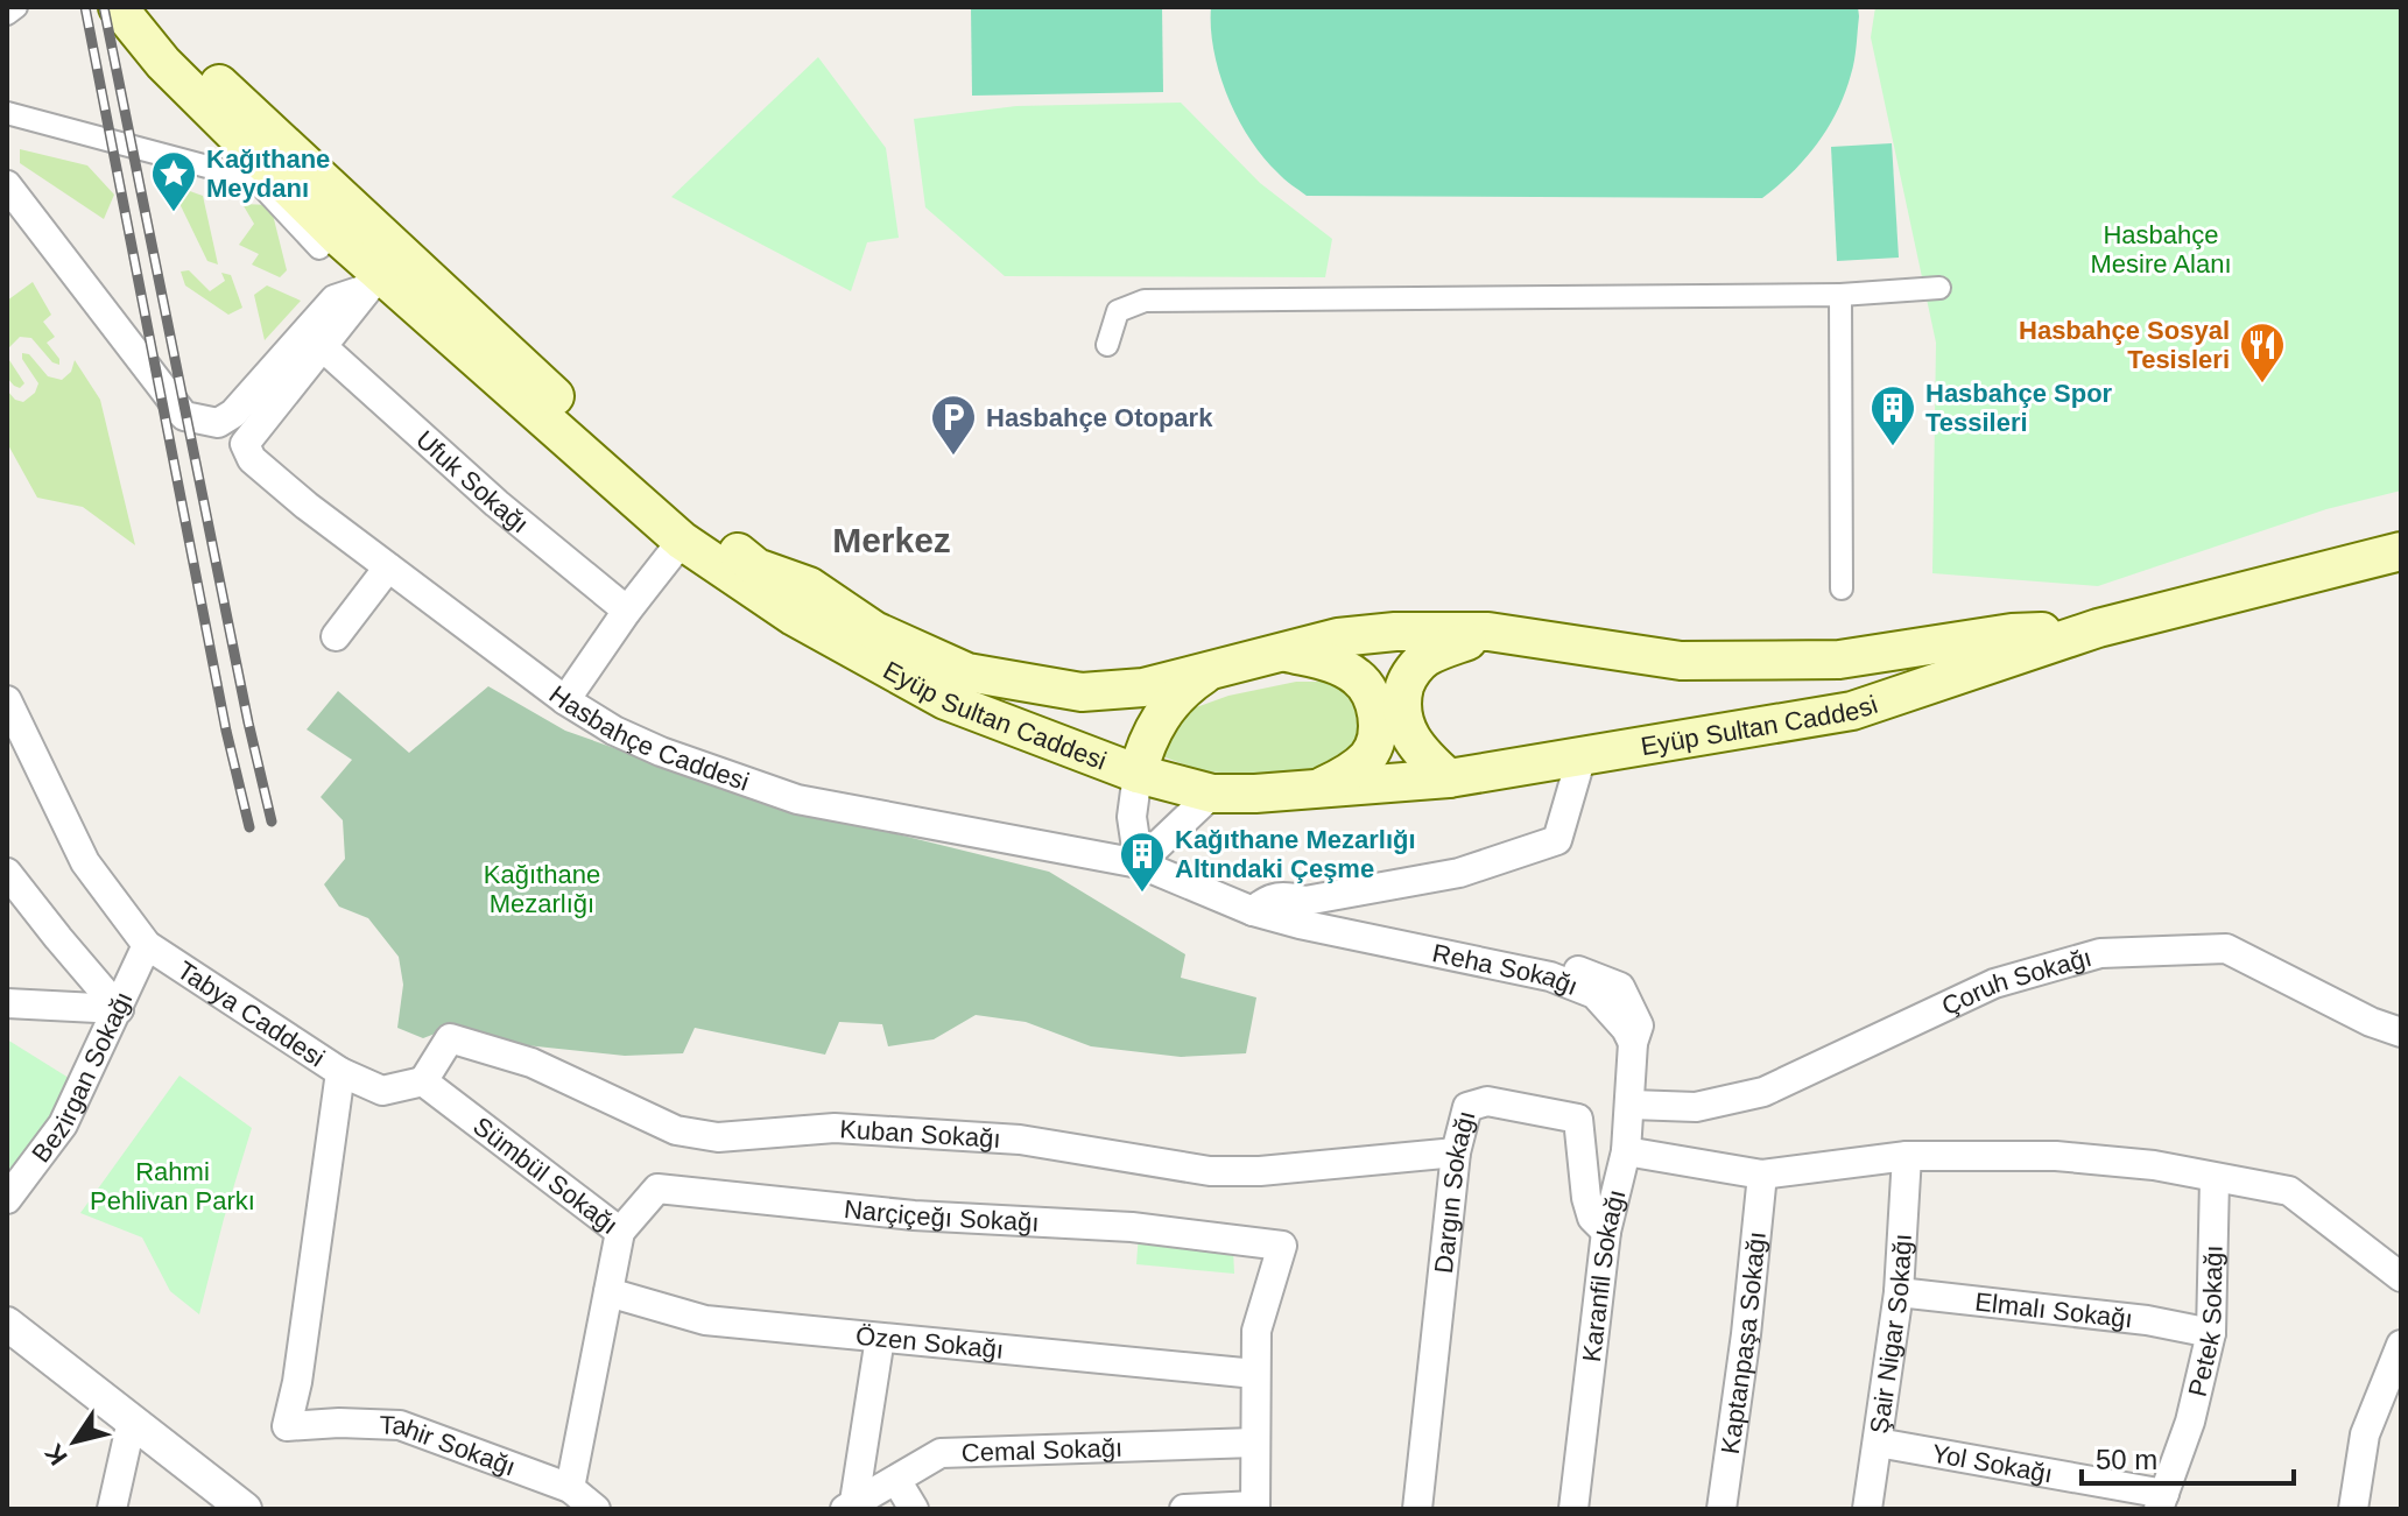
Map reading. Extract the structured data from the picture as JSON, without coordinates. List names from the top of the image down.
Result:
{
  "streets": {
    "main road": ["Eyüp Sultan Caddesi"],
    "street": [
      "Ufuk Sokağı",
      "Hasbahçe Caddesi",
      "Reha Sokağı",
      "Çoruh Sokağı",
      "Tabya Caddesi",
      "Bezirgan Sokağı",
      "Kuban Sokağı",
      "Sümbül Sokağı",
      "Dargın Sokağı",
      "Narçiçeğı Sokağı",
      "Karanfil Sokağı",
      "Elmalı Sokağı",
      "Petek Sokağı",
      "Şair Nigar Sokağı",
      "Özen Sokağı",
      "Kaptanpaşa Sokağı",
      "Tahir Sokağı",
      "Cemal Sokağı",
      "Yol Sokağı"
    ]
  },
  "crossings": [
    ["Ufuk Sokağı", "Hasbahçe Caddesi"],
    ["Hasbahçe Caddesi", "Reha Sokağı"],
    ["Reha Sokağı", "Karanfil Sokağı"],
    ["Çoruh Sokağı", "Karanfil Sokağı"],
    ["Tabya Caddesi", "Bezirgan Sokağı"],
    ["Tabya Caddesi", "Tahir Sokağı"],
    ["Kuban Sokağı", "Sümbül Sokağı"],
    ["Kuban Sokağı", "Dargın Sokağı"],
    ["Sümbül Sokağı", "Narçiçeğı Sokağı"],
    ["Sümbül Sokağı", "Özen Sokağı"],
    ["Sümbül Sokağı", "Tahir Sokağı"],
    ["Dargın Sokağı", "Karanfil Sokağı"],
    ["Narçiçeğı Sokağı", "Özen Sokağı"],
    ["Elmalı Sokağı", "Petek Sokağı"],
    ["Elmalı Sokağı", "Şair Nigar Sokağı"],
    ["Petek Sokağı", "Yol Sokağı"],
    ["Şair Nigar Sokağı", "Yol Sokağı"]
  ],
  "districts": ["Merkez"],
  "parks": ["Hasbahçe Mesire Alanı", "Kağıthane Mezarlığı", "Rahmi Pehlivan Parkı"],
  "places": {
    "place": ["Kağıthane Meydanı"],
    "restaurant": ["Hasbahçe Sosyal Tesisleri"],
    "building": ["Hasbahçe Spor Tessileri", "Kağıthane Mezarlığı Altındaki Çeşme"],
    "parking": ["Hasbahçe Otopark"]
  },
  "scale_bar": "50 m",
  "north": "bottom left"
}
